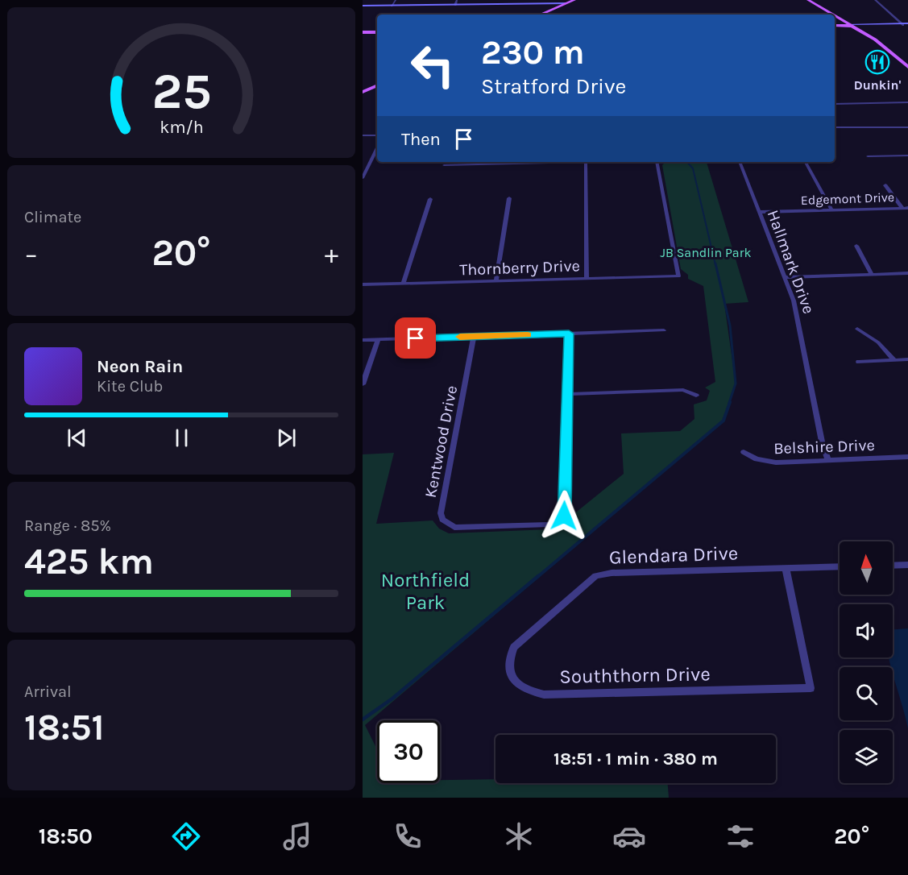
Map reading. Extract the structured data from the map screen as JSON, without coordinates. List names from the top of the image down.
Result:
{
  "streets": {
    "street": [
      "Edgemont Drive",
      "Hallmark Drive",
      "Thornberry Drive",
      "Kentwood Drive",
      "Belshire Drive",
      "Glendara Drive",
      "Souththorn Drive"
    ]
  },
  "crossings": [
    ["Edgemont Drive", "Hallmark Drive"],
    ["Hallmark Drive", "Belshire Drive"],
    ["Glendara Drive", "Souththorn Drive"]
  ],
  "parks": ["JB Sandlin Park", "Northfield Park"],
  "places": {
    "restaurant": ["Dunkin'"]
  },
  "north": "top",
  "page": {
    "turn": ["230 m", "Stratford Drive"],
    "then": "Then",
    "tile": [
      "Climate",
      ["Range · 85%", "425 km"],
      ["Arrival", "18:51"]
    ],
    "heat": ["−", "20°", "+"],
    "song": ["Neon Rain", "Kite Club"],
    "limit": "30",
    "trip": "18:51 · 1 min · 380 m",
    "tabs": ["18:50", "20°"],
    "gauge": ["25", "km/h"]
  }
}
